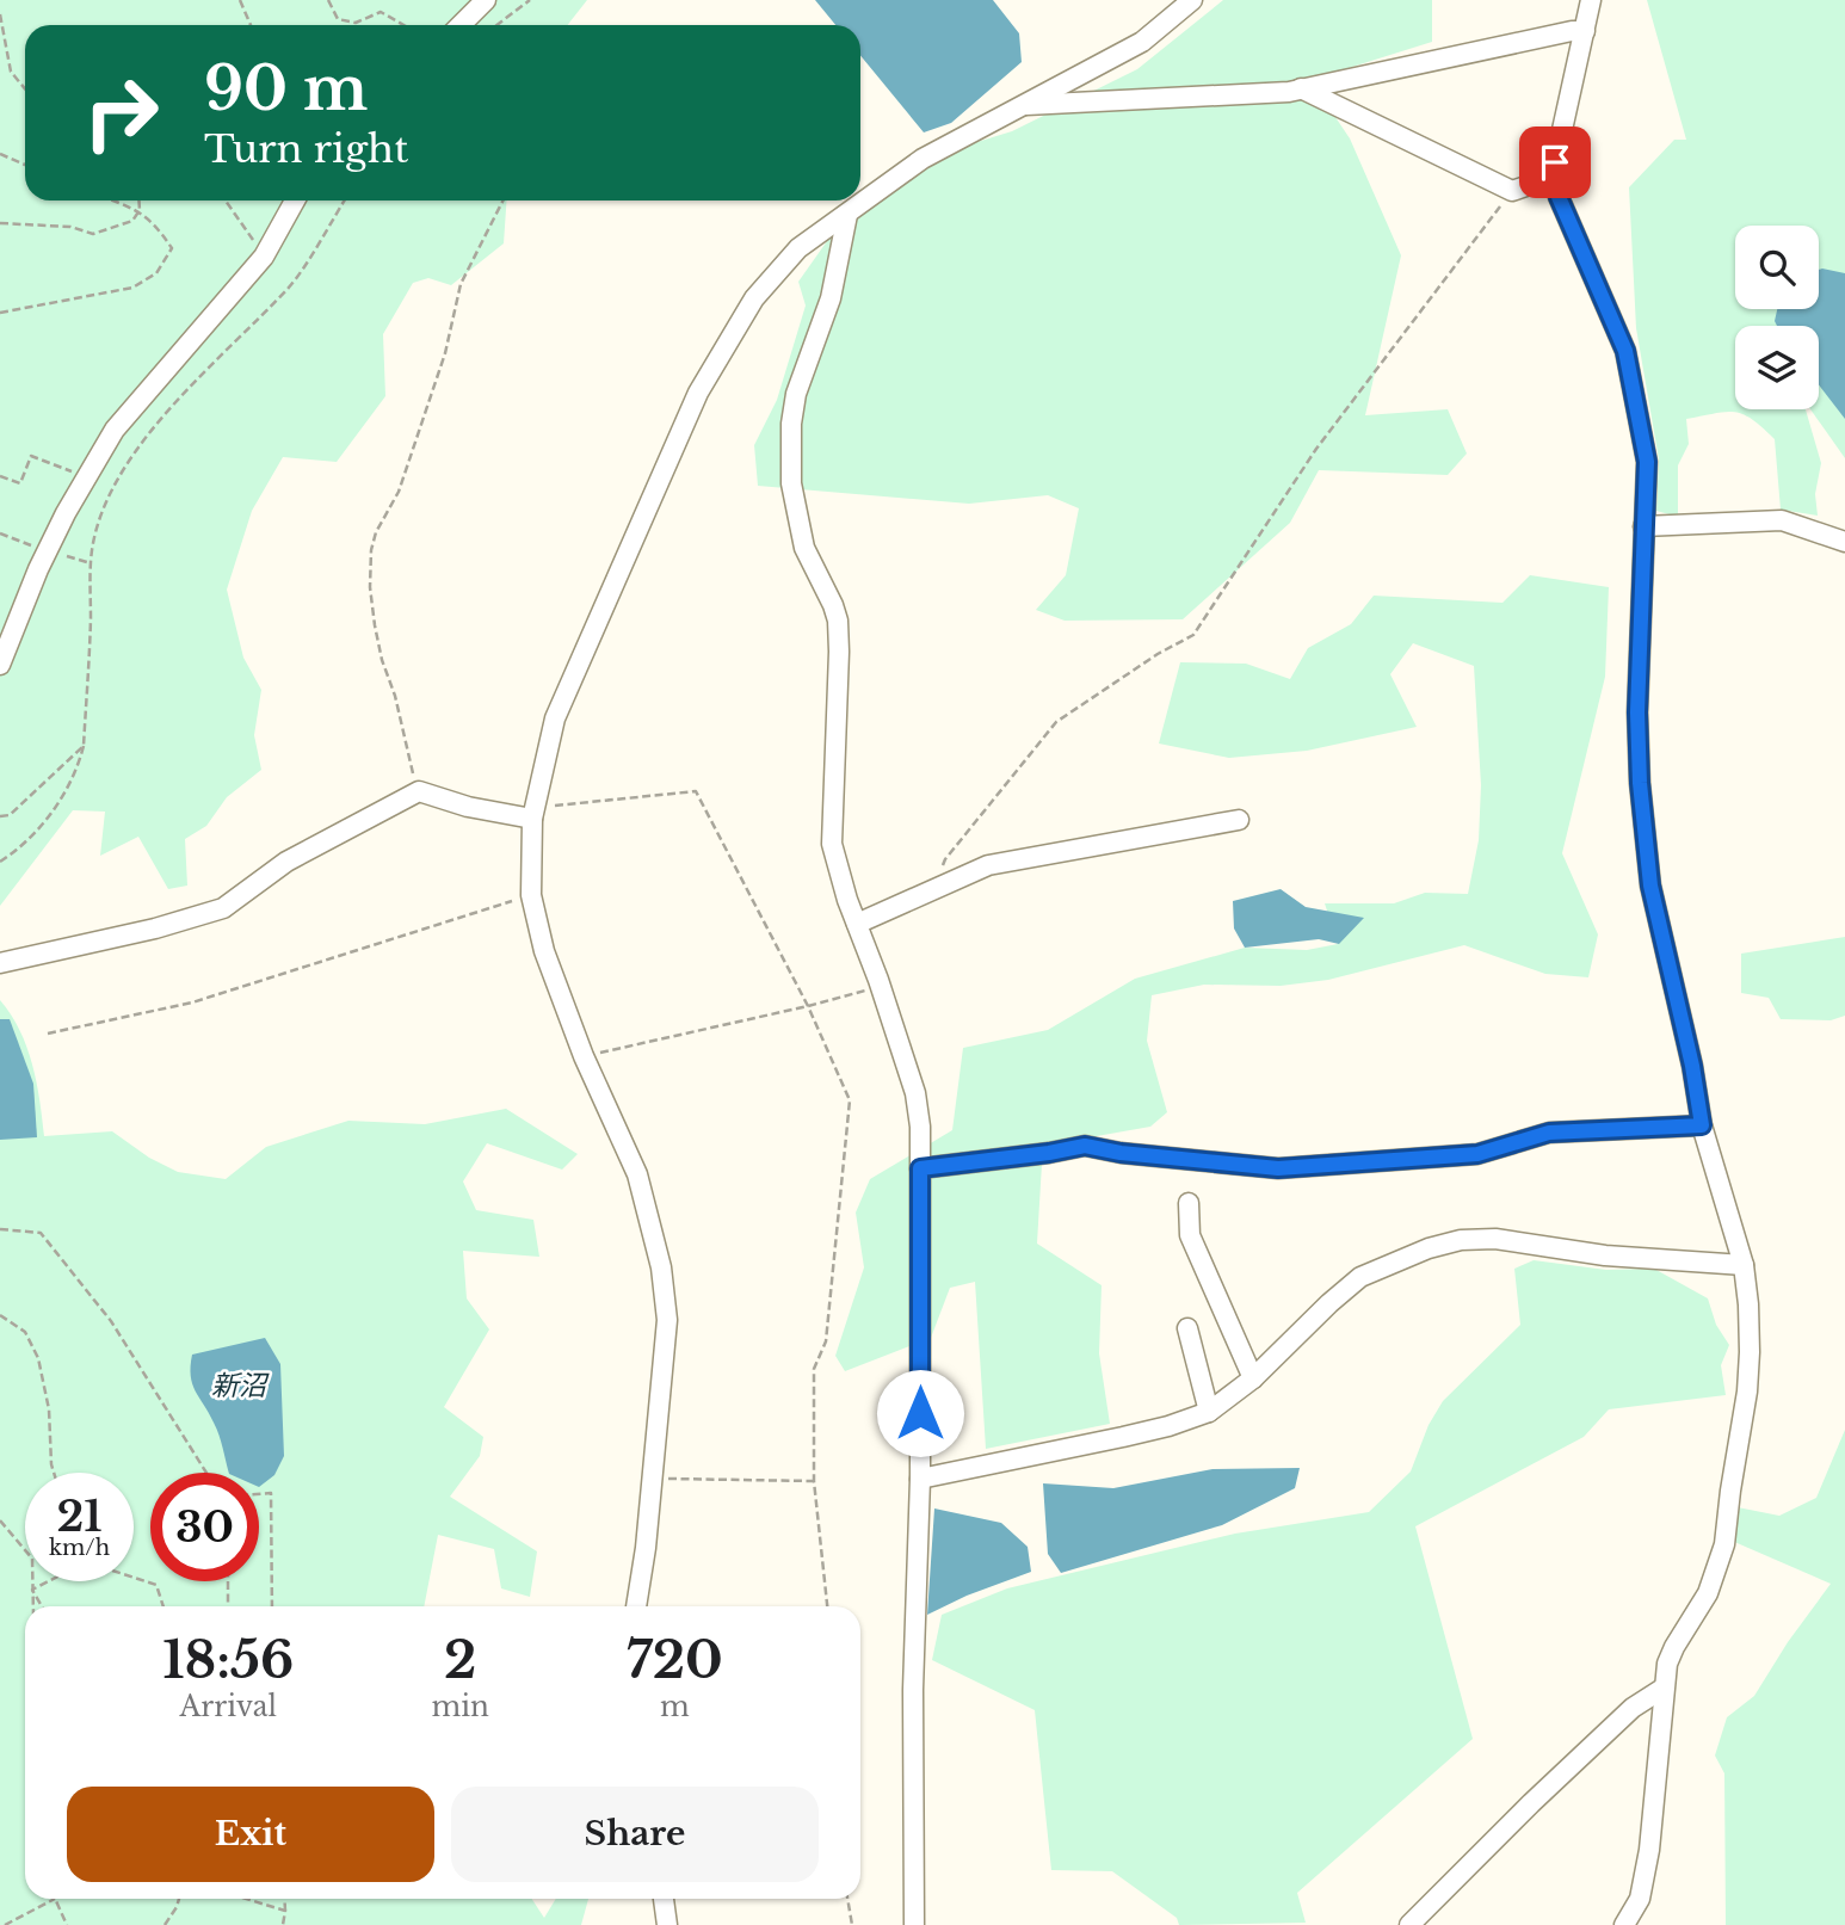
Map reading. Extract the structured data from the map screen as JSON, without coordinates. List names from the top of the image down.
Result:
{
  "water": ["新沼"],
  "page": {
    "turn": ["90 m", "Turn right"],
    "speed": "21 km/h",
    "limit": "30",
    "eta": [
      "18:56",
      "Arrival",
      "2",
      "min",
      "720",
      "m"
    ],
    "buttons": ["Exit", "Share"]
  }
}
